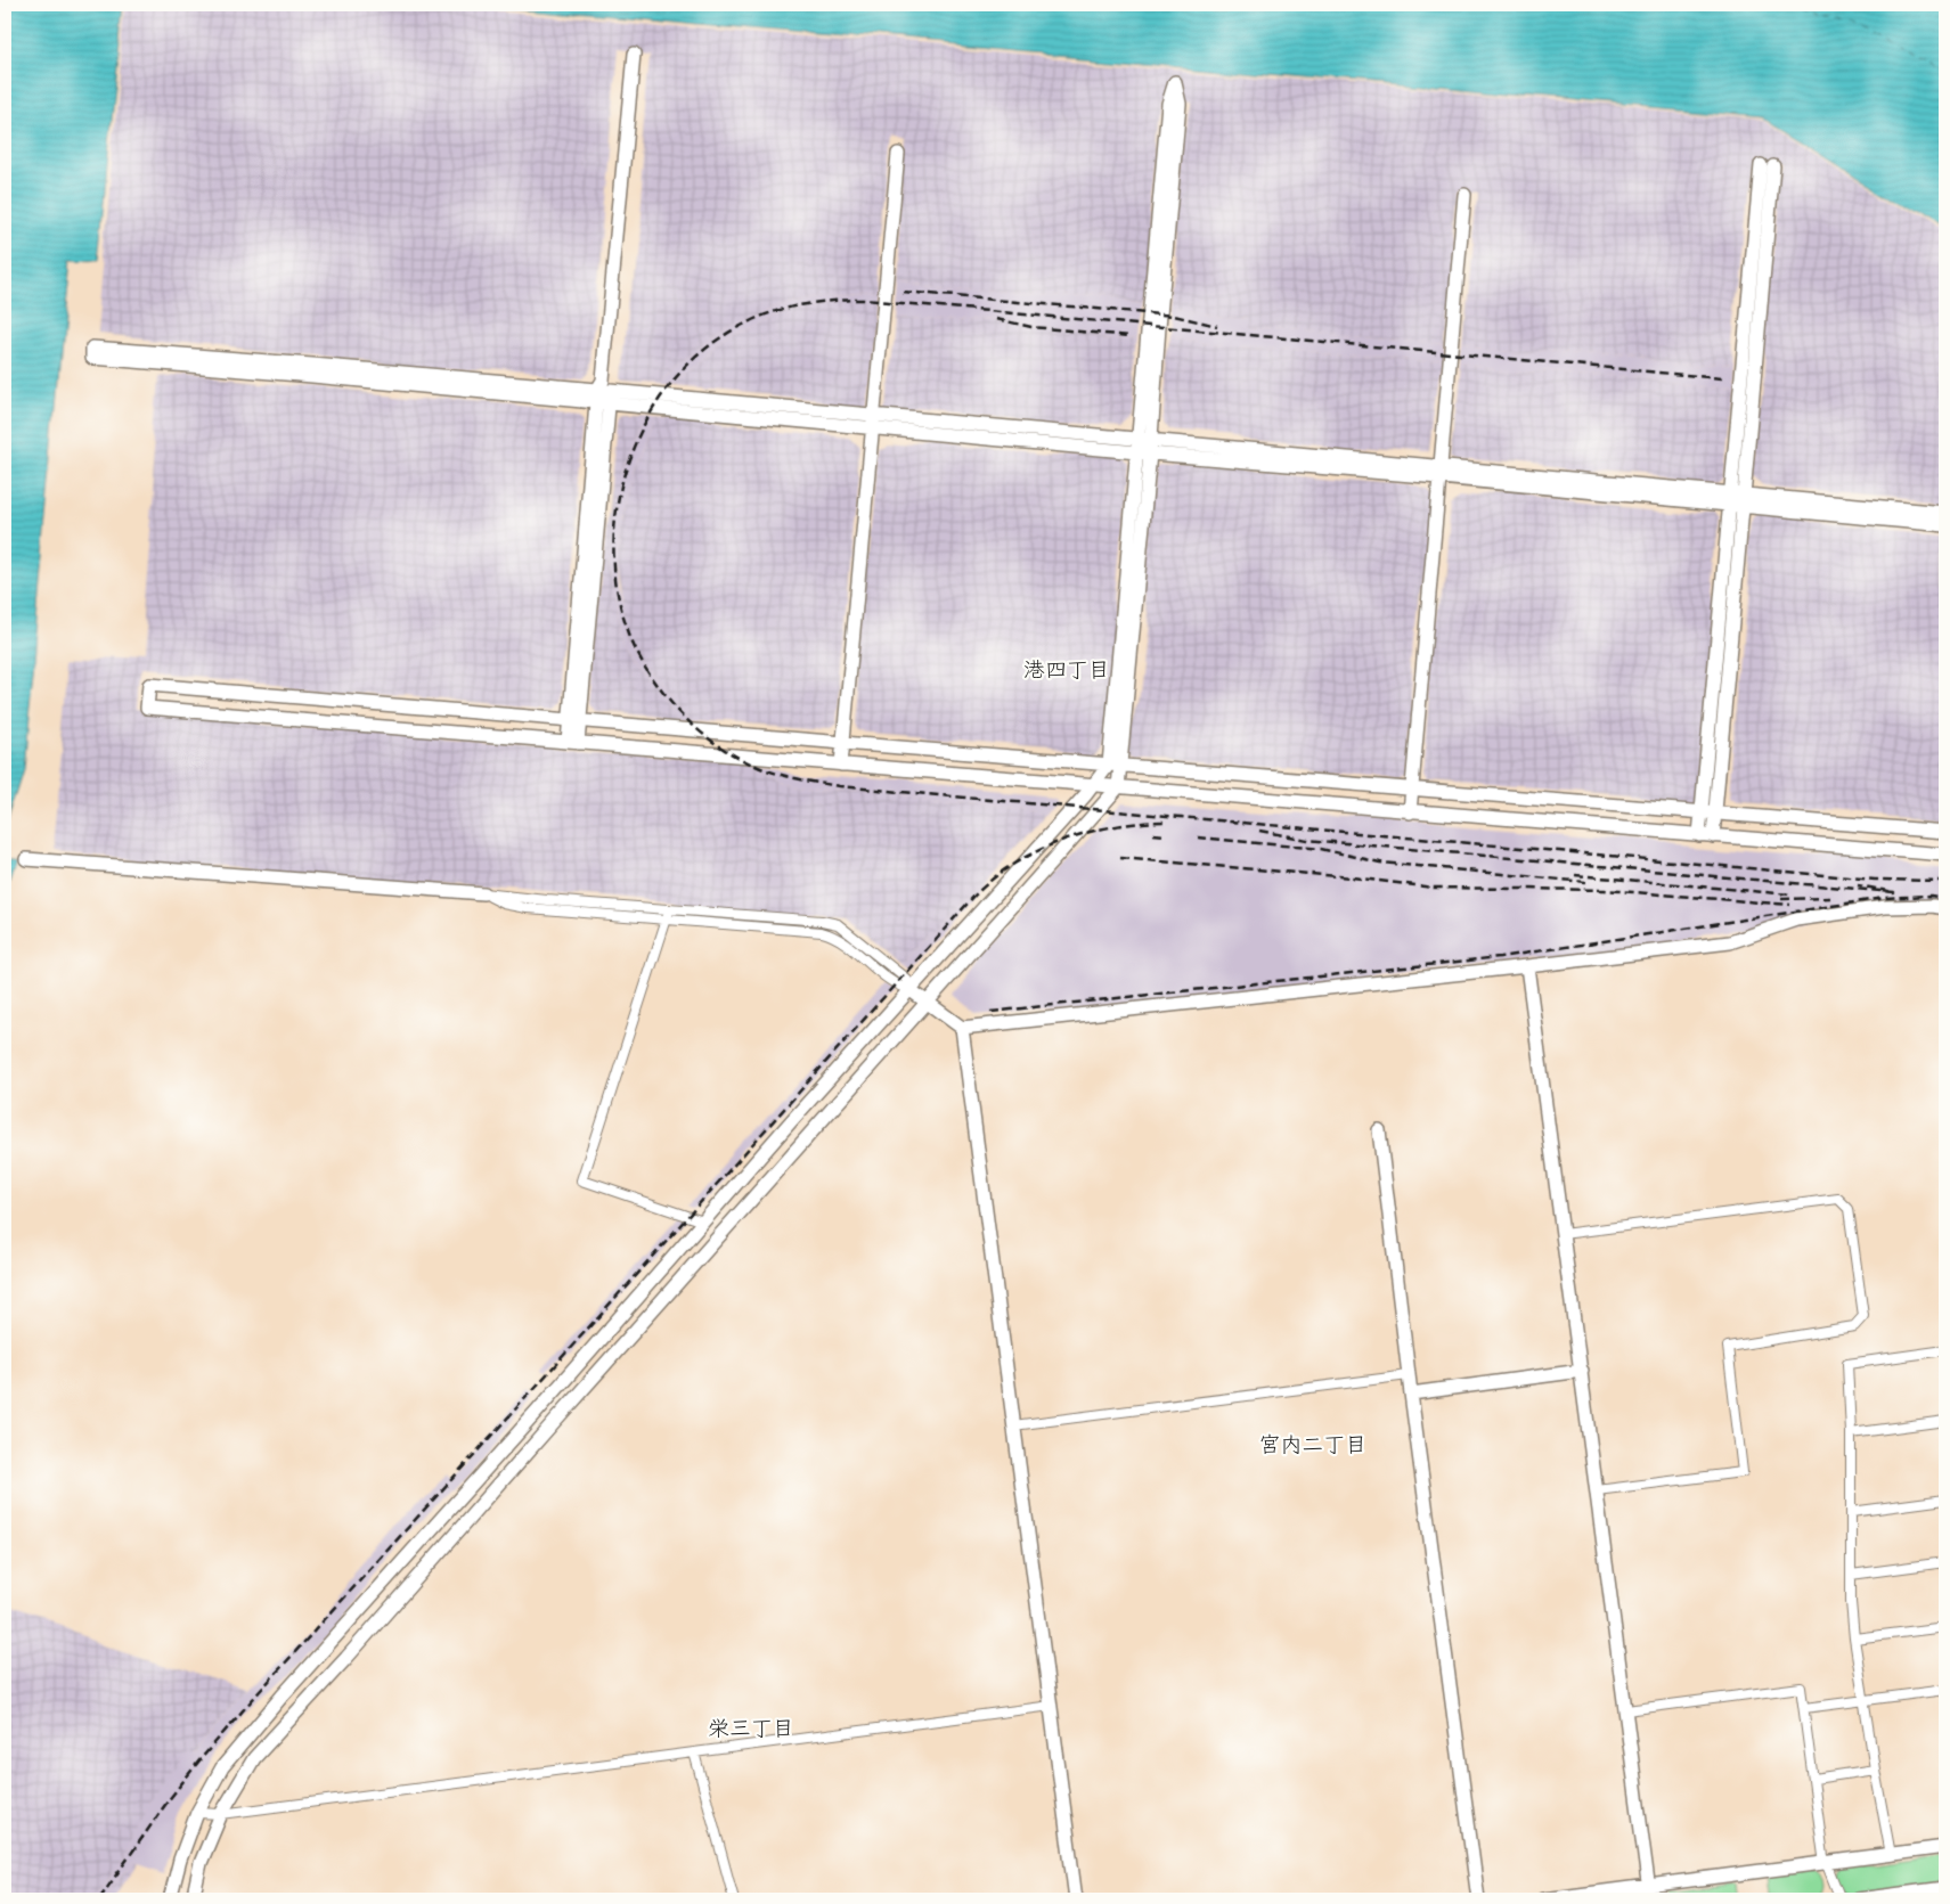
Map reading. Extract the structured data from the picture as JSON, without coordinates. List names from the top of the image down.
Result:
{
  "districts": ["港四丁目", "宮内二丁目", "栄三丁目"]
}
